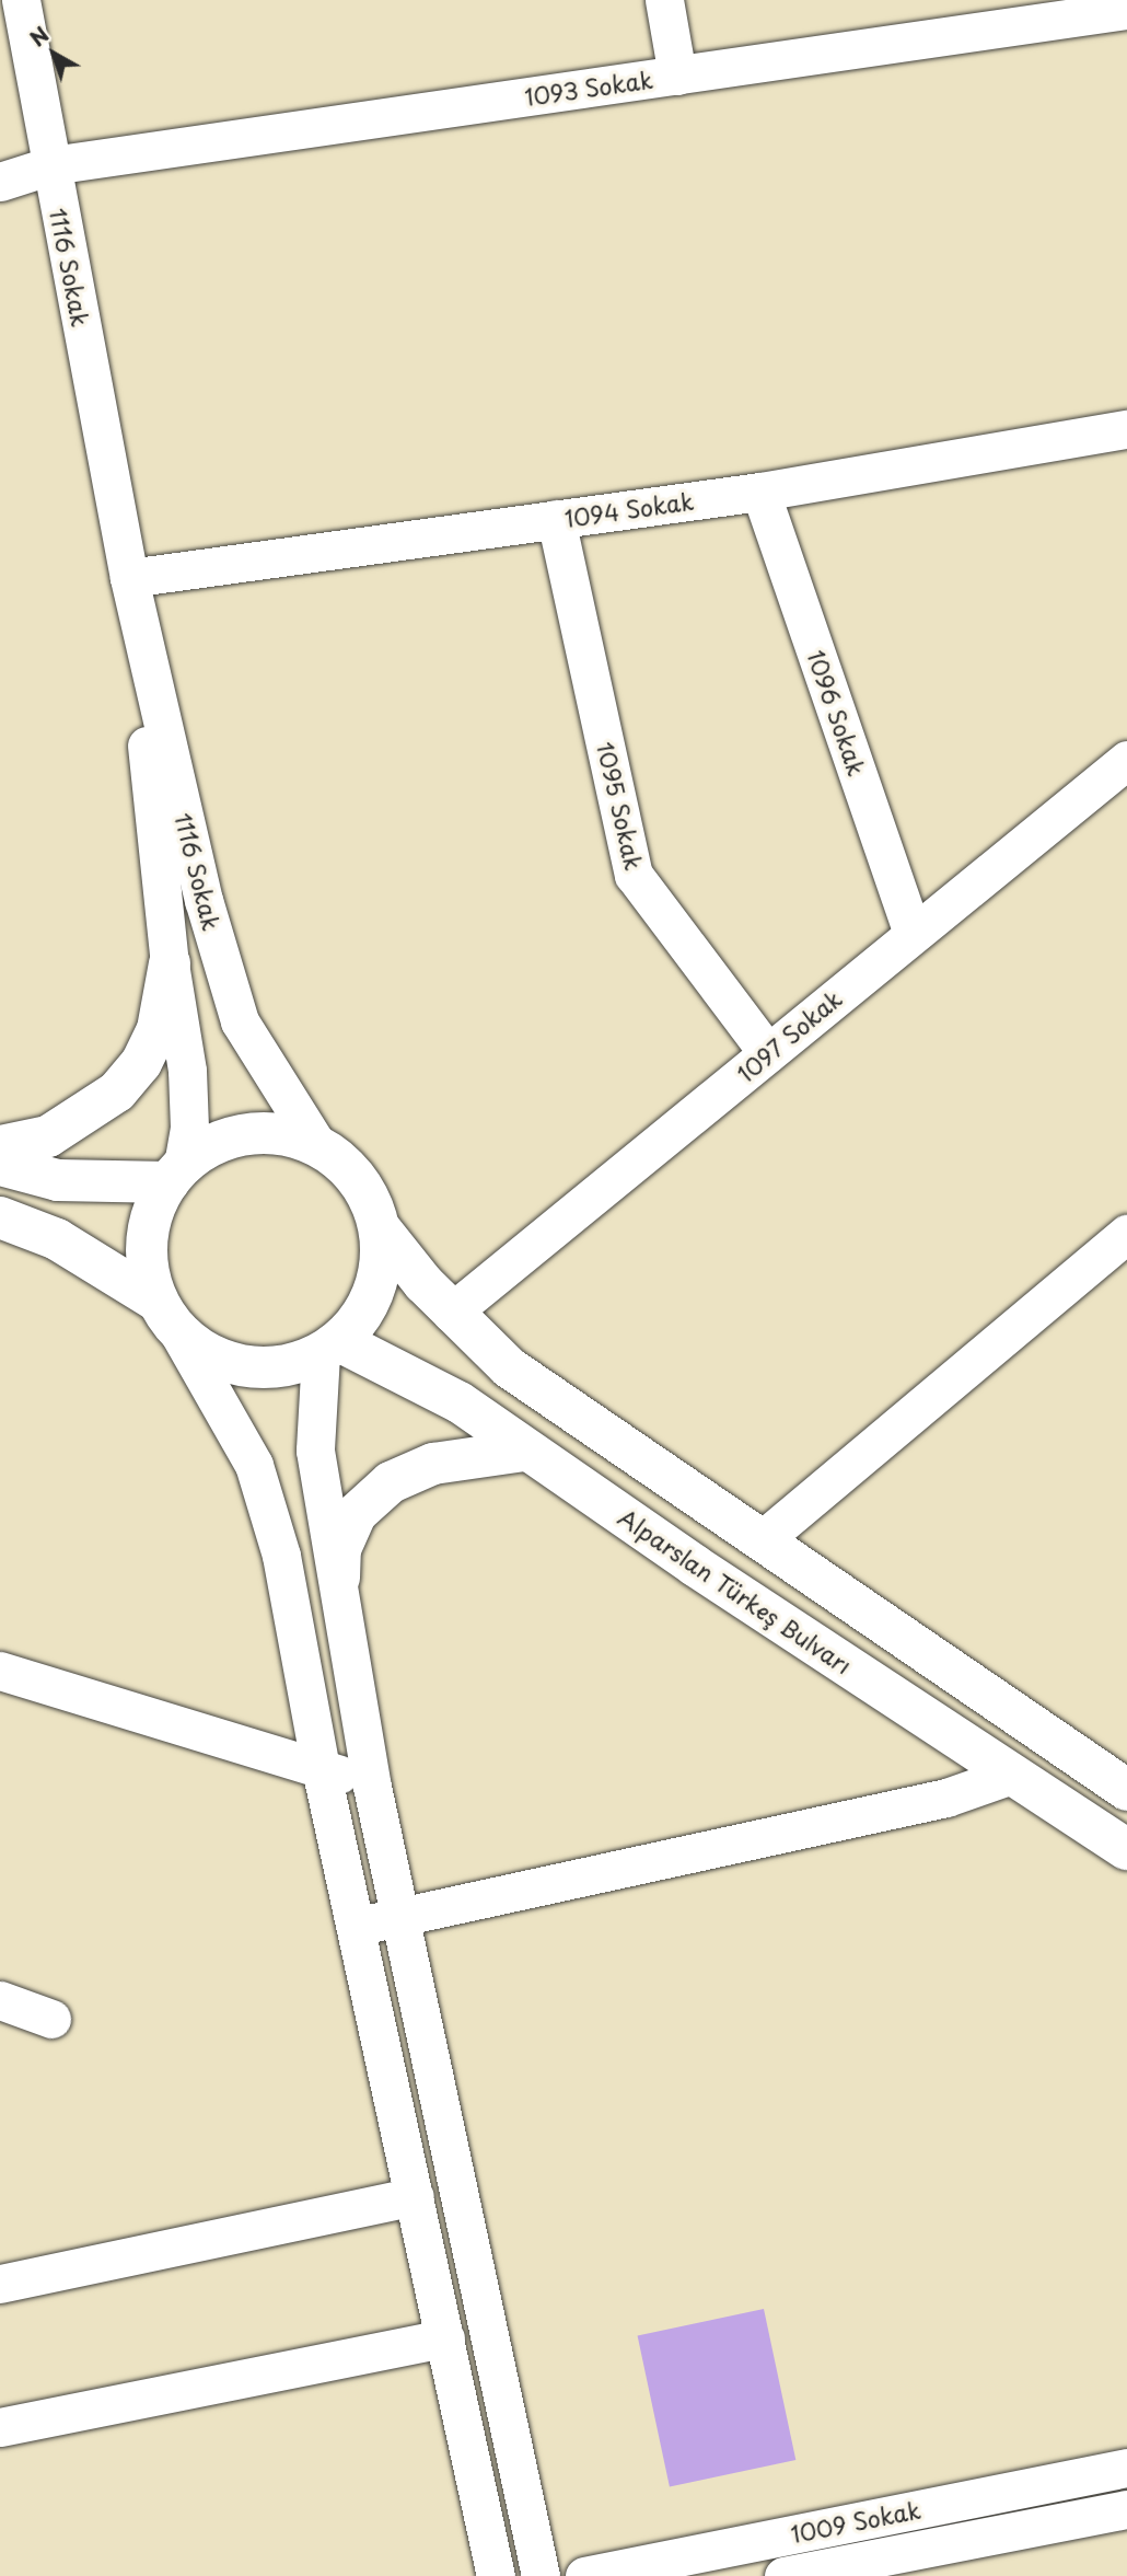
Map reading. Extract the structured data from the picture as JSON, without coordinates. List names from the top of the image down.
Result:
{
  "streets": {
    "main road": ["Alparslan Türkeş Bulvarı"],
    "street": [
      "1093 Sokak",
      "1116 Sokak",
      "1094 Sokak",
      "1096 Sokak",
      "1095 Sokak",
      "1097 Sokak",
      "1009 Sokak"
    ]
  },
  "crossings": [
    ["1093 Sokak", "1116 Sokak"],
    ["1116 Sokak", "1094 Sokak"],
    ["1116 Sokak", "Alparslan Türkeş Bulvarı"],
    ["1094 Sokak", "1096 Sokak"],
    ["1094 Sokak", "1095 Sokak"],
    ["1096 Sokak", "1097 Sokak"],
    ["1095 Sokak", "1097 Sokak"]
  ],
  "north": "top left"
}
